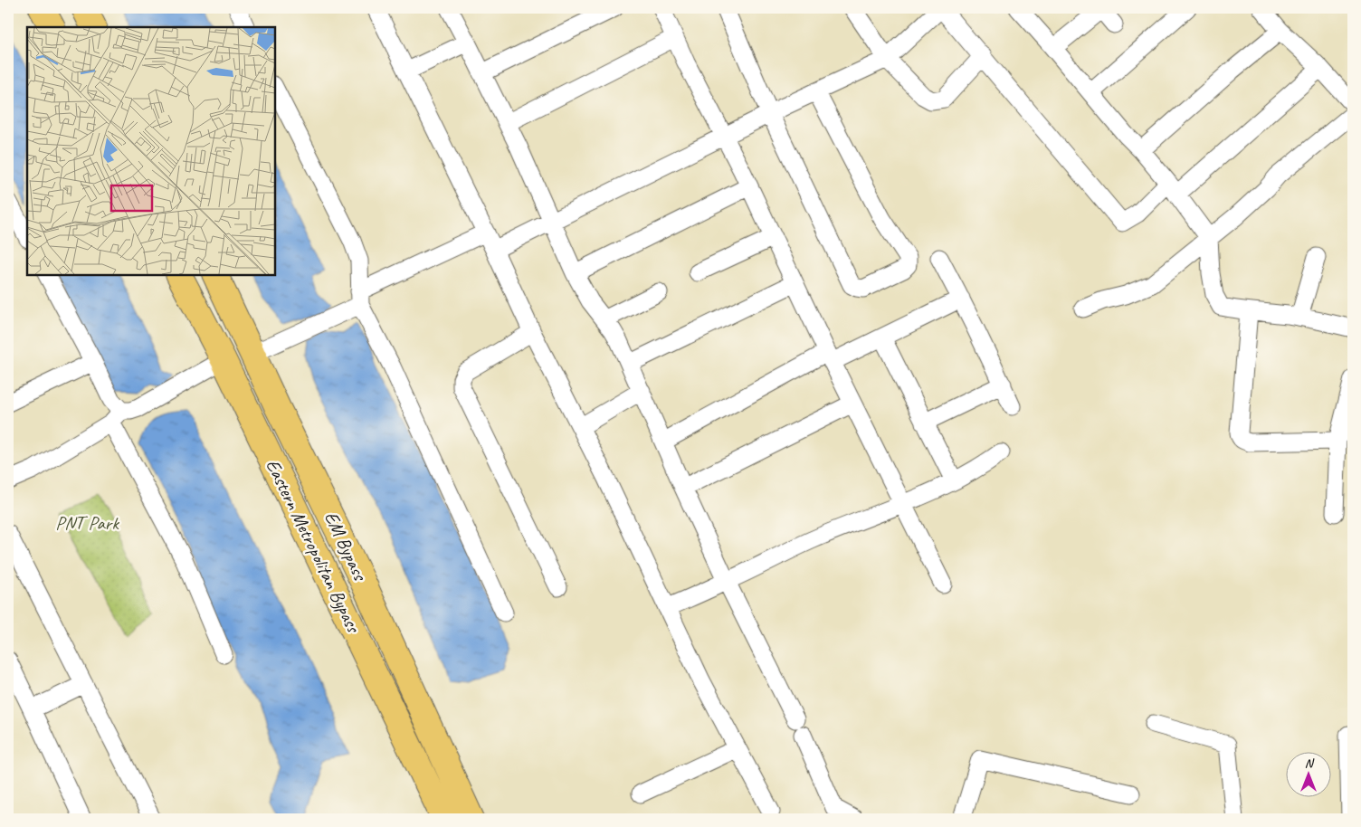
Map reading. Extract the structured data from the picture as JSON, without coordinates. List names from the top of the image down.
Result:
{
  "streets": {
    "main road": ["Eastern Metropolitan Bypass", "EM Bypass"]
  },
  "parks": ["PNT Park"],
  "north": "top"
}
